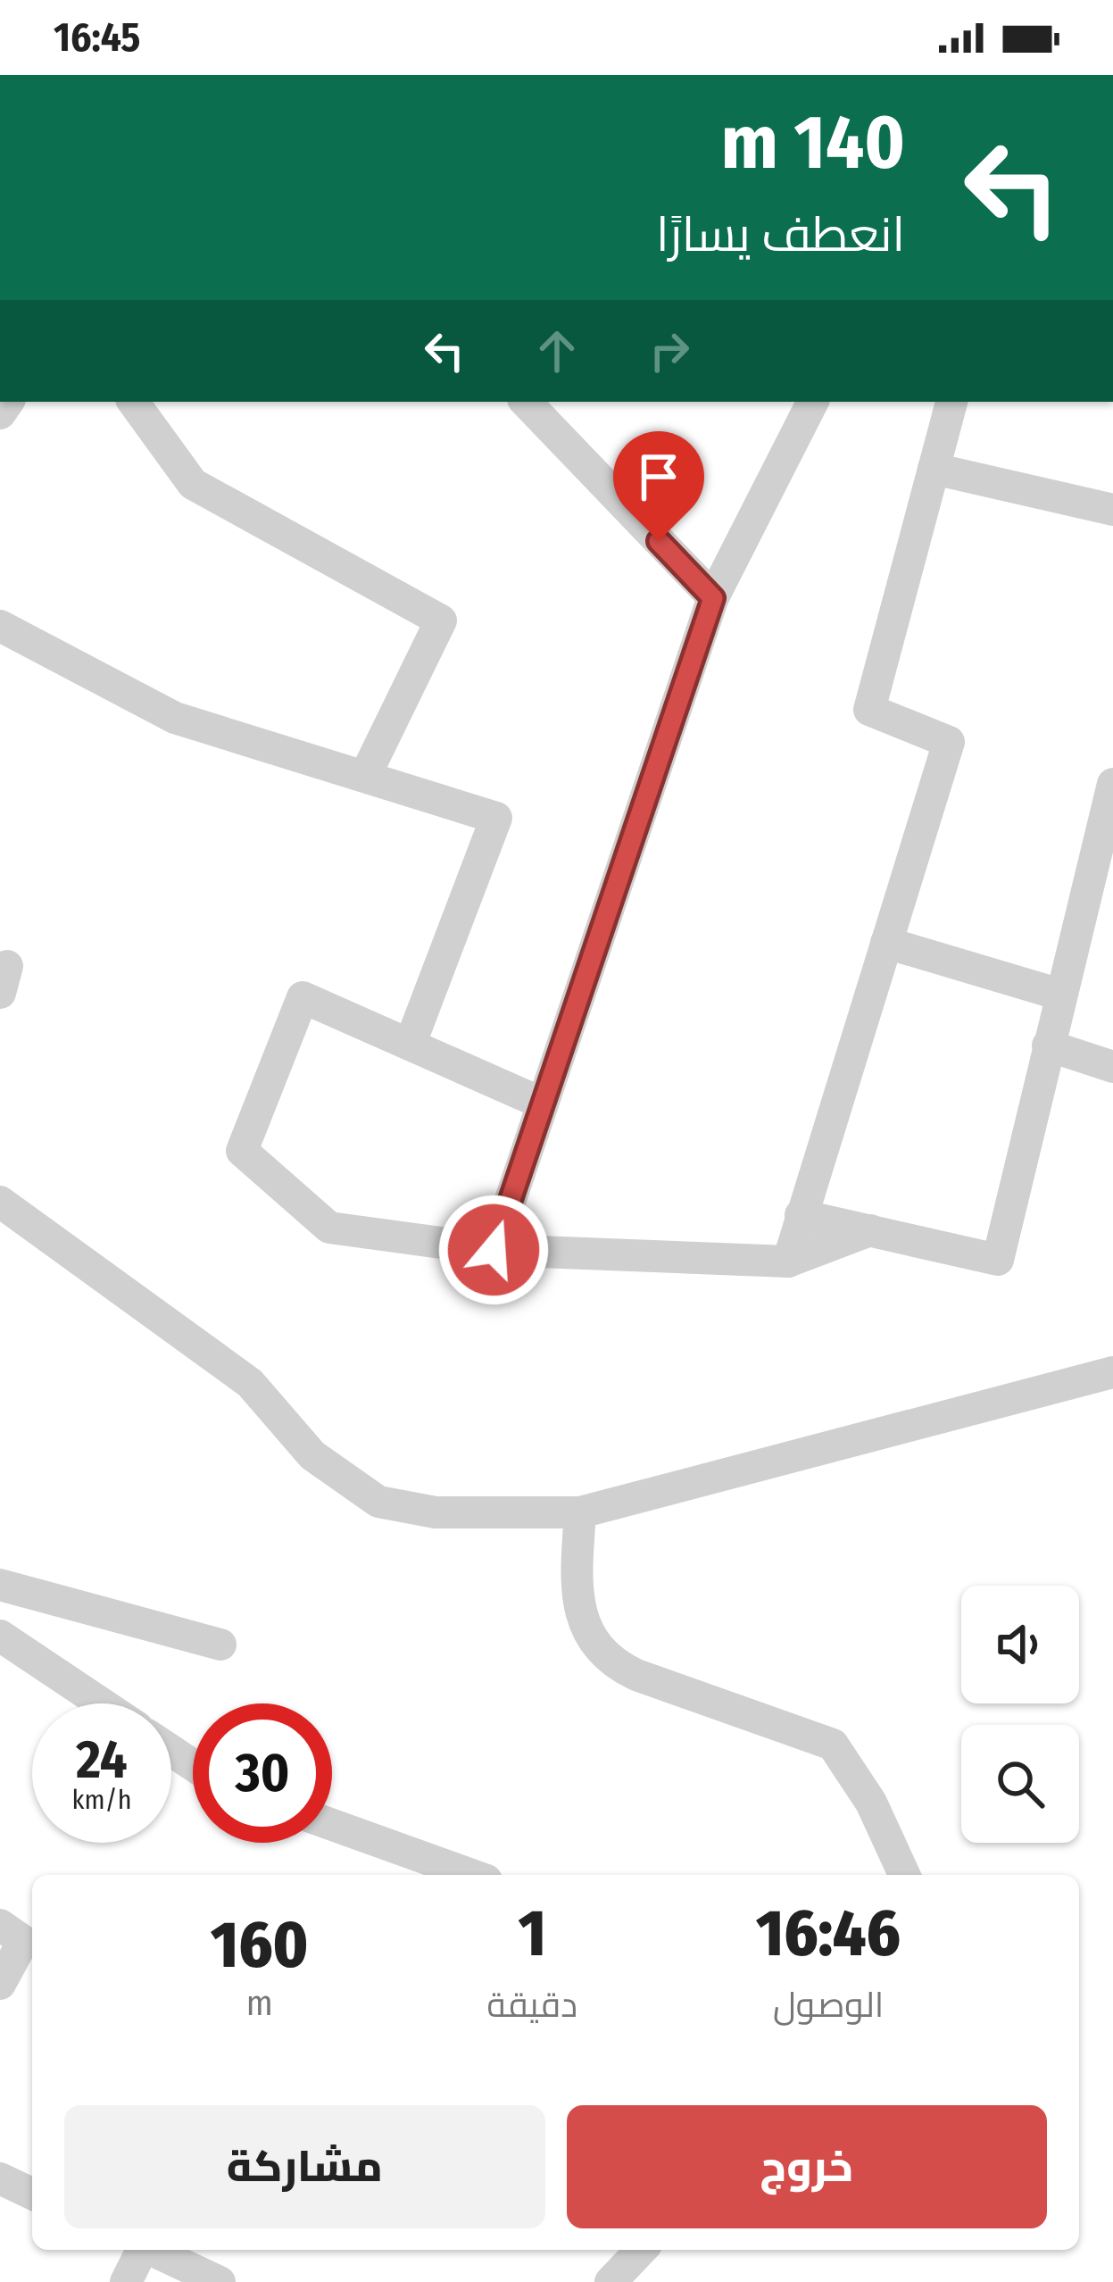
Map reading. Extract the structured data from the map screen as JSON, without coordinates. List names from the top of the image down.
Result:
{
  "page": {
    "status": "16:45",
    "turn": ["140 m", "انعطف يسارًا"],
    "speed": "24 km/h",
    "limit": "30",
    "eta": [
      "16:46",
      "الوصول",
      "1",
      "دقيقة",
      "160",
      "m"
    ],
    "buttons": ["خروج", "مشاركة"]
  }
}
